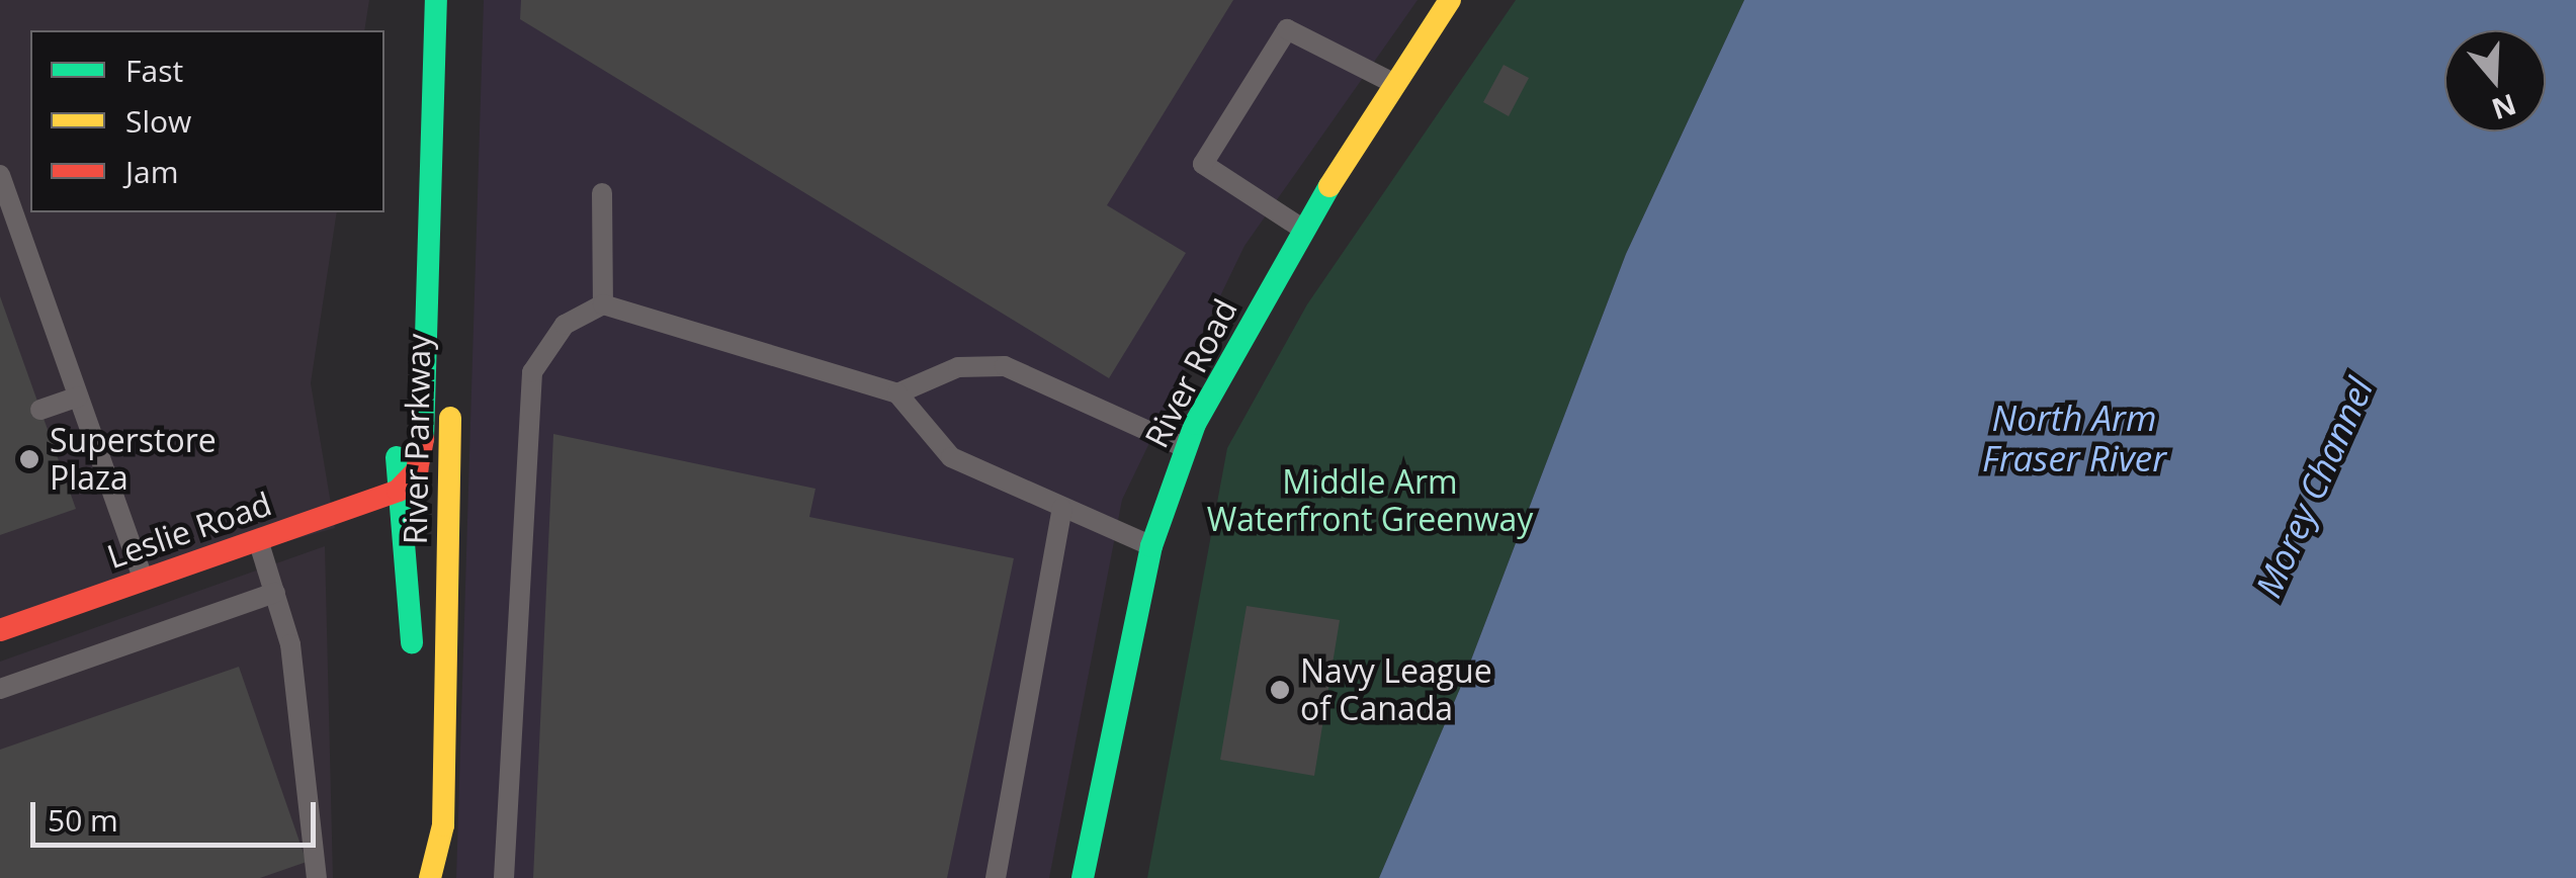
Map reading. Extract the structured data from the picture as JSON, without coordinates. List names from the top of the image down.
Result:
{
  "streets": {
    "street": ["River Road", "River Parkway", "Leslie Road"]
  },
  "crossings": [
    ["River Parkway", "Leslie Road"]
  ],
  "water": ["North Arm Fraser River", "Morey Channel"],
  "parks": ["Middle Arm Waterfront Greenway"],
  "places": ["Superstore Plaza", "Navy League of Canada"],
  "legend": ["Fast", "Slow", "Jam"],
  "scale_bar": "50 m",
  "north": "bottom"
}
